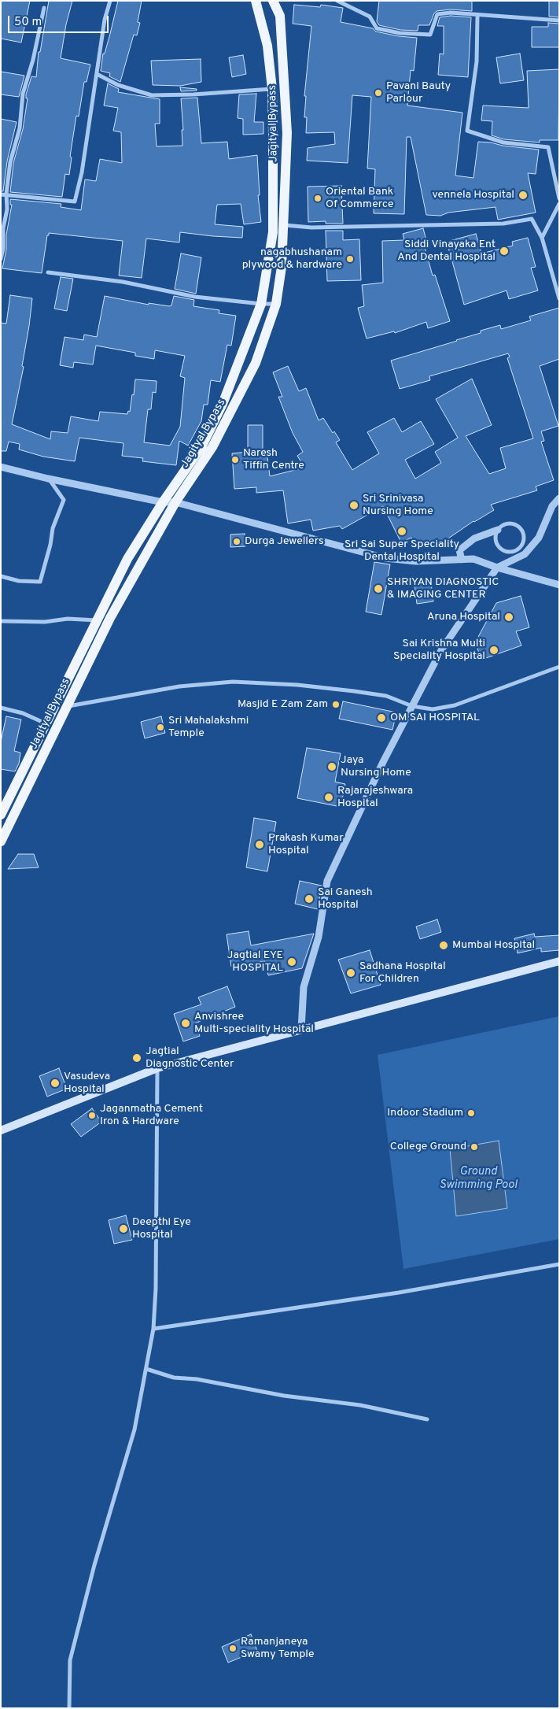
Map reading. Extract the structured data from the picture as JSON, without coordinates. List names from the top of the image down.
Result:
{
  "streets": {
    "main road": ["Jagityal Bypass"]
  },
  "water": ["Ground Swimming Pool"],
  "places": [
    "Pavani Bauty Parlour",
    "vennela Hospital",
    "Oriental Bank Of Commerce",
    "Siddi Vinayaka Ent And Dental Hospital",
    "nagabhushanam plywood & hardware",
    "Naresh Tiffin Centre",
    "Sri Srinivasa Nursing Home",
    "Sri Sai Super Speciality Dental Hospital",
    "Durga Jewellers",
    "SHRIYAN DIAGNOSTIC & IMAGING CENTER",
    "Aruna Hospital",
    "Sai Krishna Multi Speciality Hospital",
    "Masjid E Zam Zam",
    "OM SAI HOSPITAL",
    "Sri Mahalakshmi Temple",
    "Jaya Nursing Home",
    "Rajarajeshwara Hospital",
    "Prakash Kumar Hospital",
    "Sai Ganesh Hospital",
    "Mumbai Hospital",
    "Jagtial EYE HOSPITAL",
    "Sadhana Hospital For Children",
    "Anvishree Multi-speciality Hospital",
    "Jagtial Diagnostic Center",
    "Vasudeva Hospital",
    "Indoor Stadium",
    "Jaganmatha Cement Iron & Hardware",
    "College Ground",
    "Deepthi Eye Hospital",
    "Ramanjaneya Swamy Temple"
  ],
  "scale_bar": "50 m"
}
